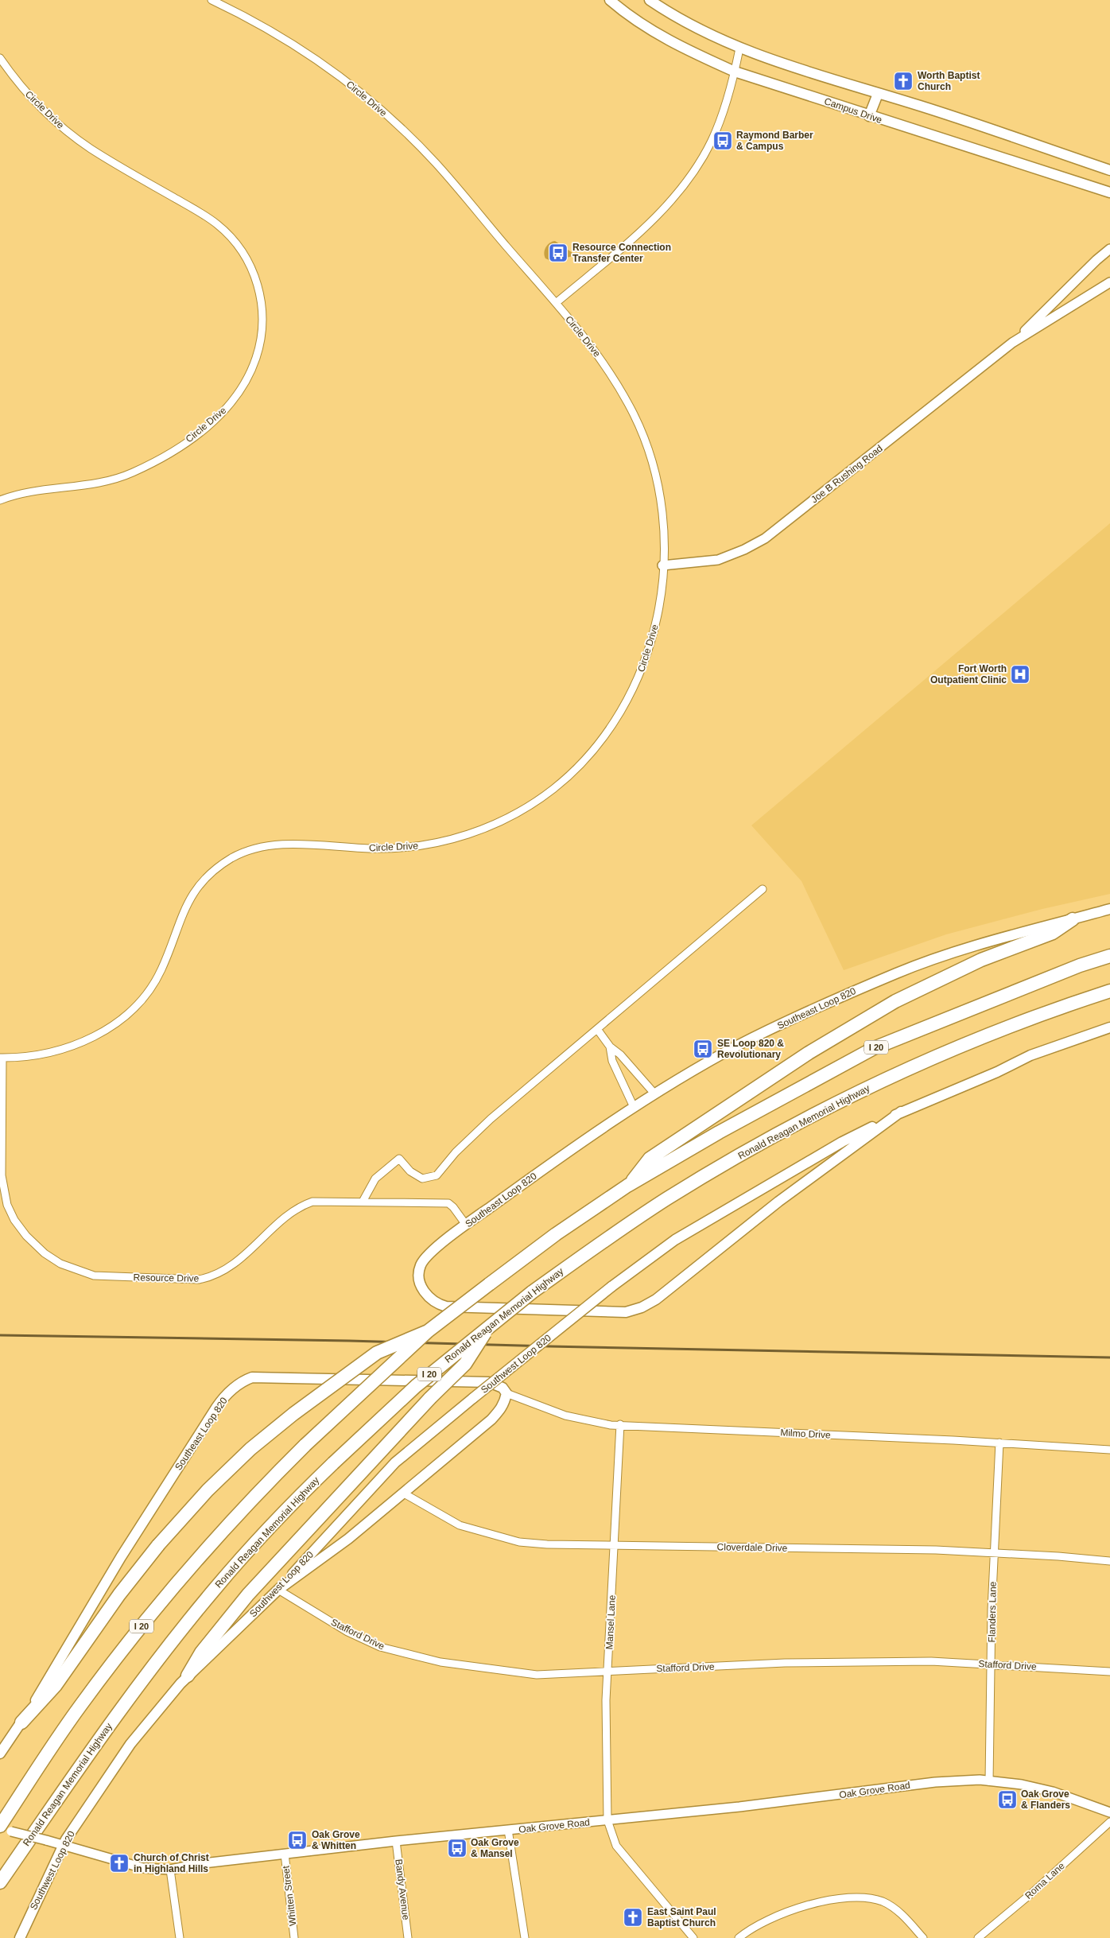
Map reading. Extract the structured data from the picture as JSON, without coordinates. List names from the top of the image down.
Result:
{
  "streets": {
    "highway": ["I 20", "Ronald Reagan Memorial Highway"],
    "main road": ["Campus Drive", "Southeast Loop 820", "Southwest Loop 820"],
    "street": [
      "Circle Drive",
      "Joe B Rushing Road",
      "Resource Drive",
      "Milmo Drive",
      "Cloverdale Drive",
      "Flanders Lane",
      "Mansel Lane",
      "Stafford Drive",
      "Oak Grove Road",
      "Roma Lane",
      "Bandy Avenue",
      "Whitten Street"
    ]
  },
  "crossings": [
    ["Circle Drive", "Joe B Rushing Road"],
    ["Circle Drive", "Resource Drive"],
    ["Southeast Loop 820", "Resource Drive"],
    ["Southeast Loop 820", "Southwest Loop 820"],
    ["Southeast Loop 820", "Milmo Drive"],
    ["I 20", "Oak Grove Road"],
    ["Southwest Loop 820", "Stafford Drive"],
    ["Southwest Loop 820", "Oak Grove Road"],
    ["Milmo Drive", "Flanders Lane"],
    ["Milmo Drive", "Mansel Lane"],
    ["Cloverdale Drive", "Flanders Lane"],
    ["Cloverdale Drive", "Mansel Lane"],
    ["Flanders Lane", "Stafford Drive"],
    ["Flanders Lane", "Oak Grove Road"],
    ["Mansel Lane", "Stafford Drive"],
    ["Mansel Lane", "Oak Grove Road"],
    ["Oak Grove Road", "Bandy Avenue"],
    ["Oak Grove Road", "Whitten Street"]
  ],
  "places": {
    "church": ["Worth Baptist Church", "Church of Christ in Highland Hills", "East Saint Paul Baptist Church"],
    "bus stop": [
      "Raymond Barber & Campus",
      "Resource Connection Transfer Center",
      "SE Loop 820 & Revolutionary",
      "Oak Grove & Flanders",
      "Oak Grove & Whitten",
      "Oak Grove & Mansel"
    ],
    "hospital": ["Fort Worth Outpatient Clinic"]
  }
}
